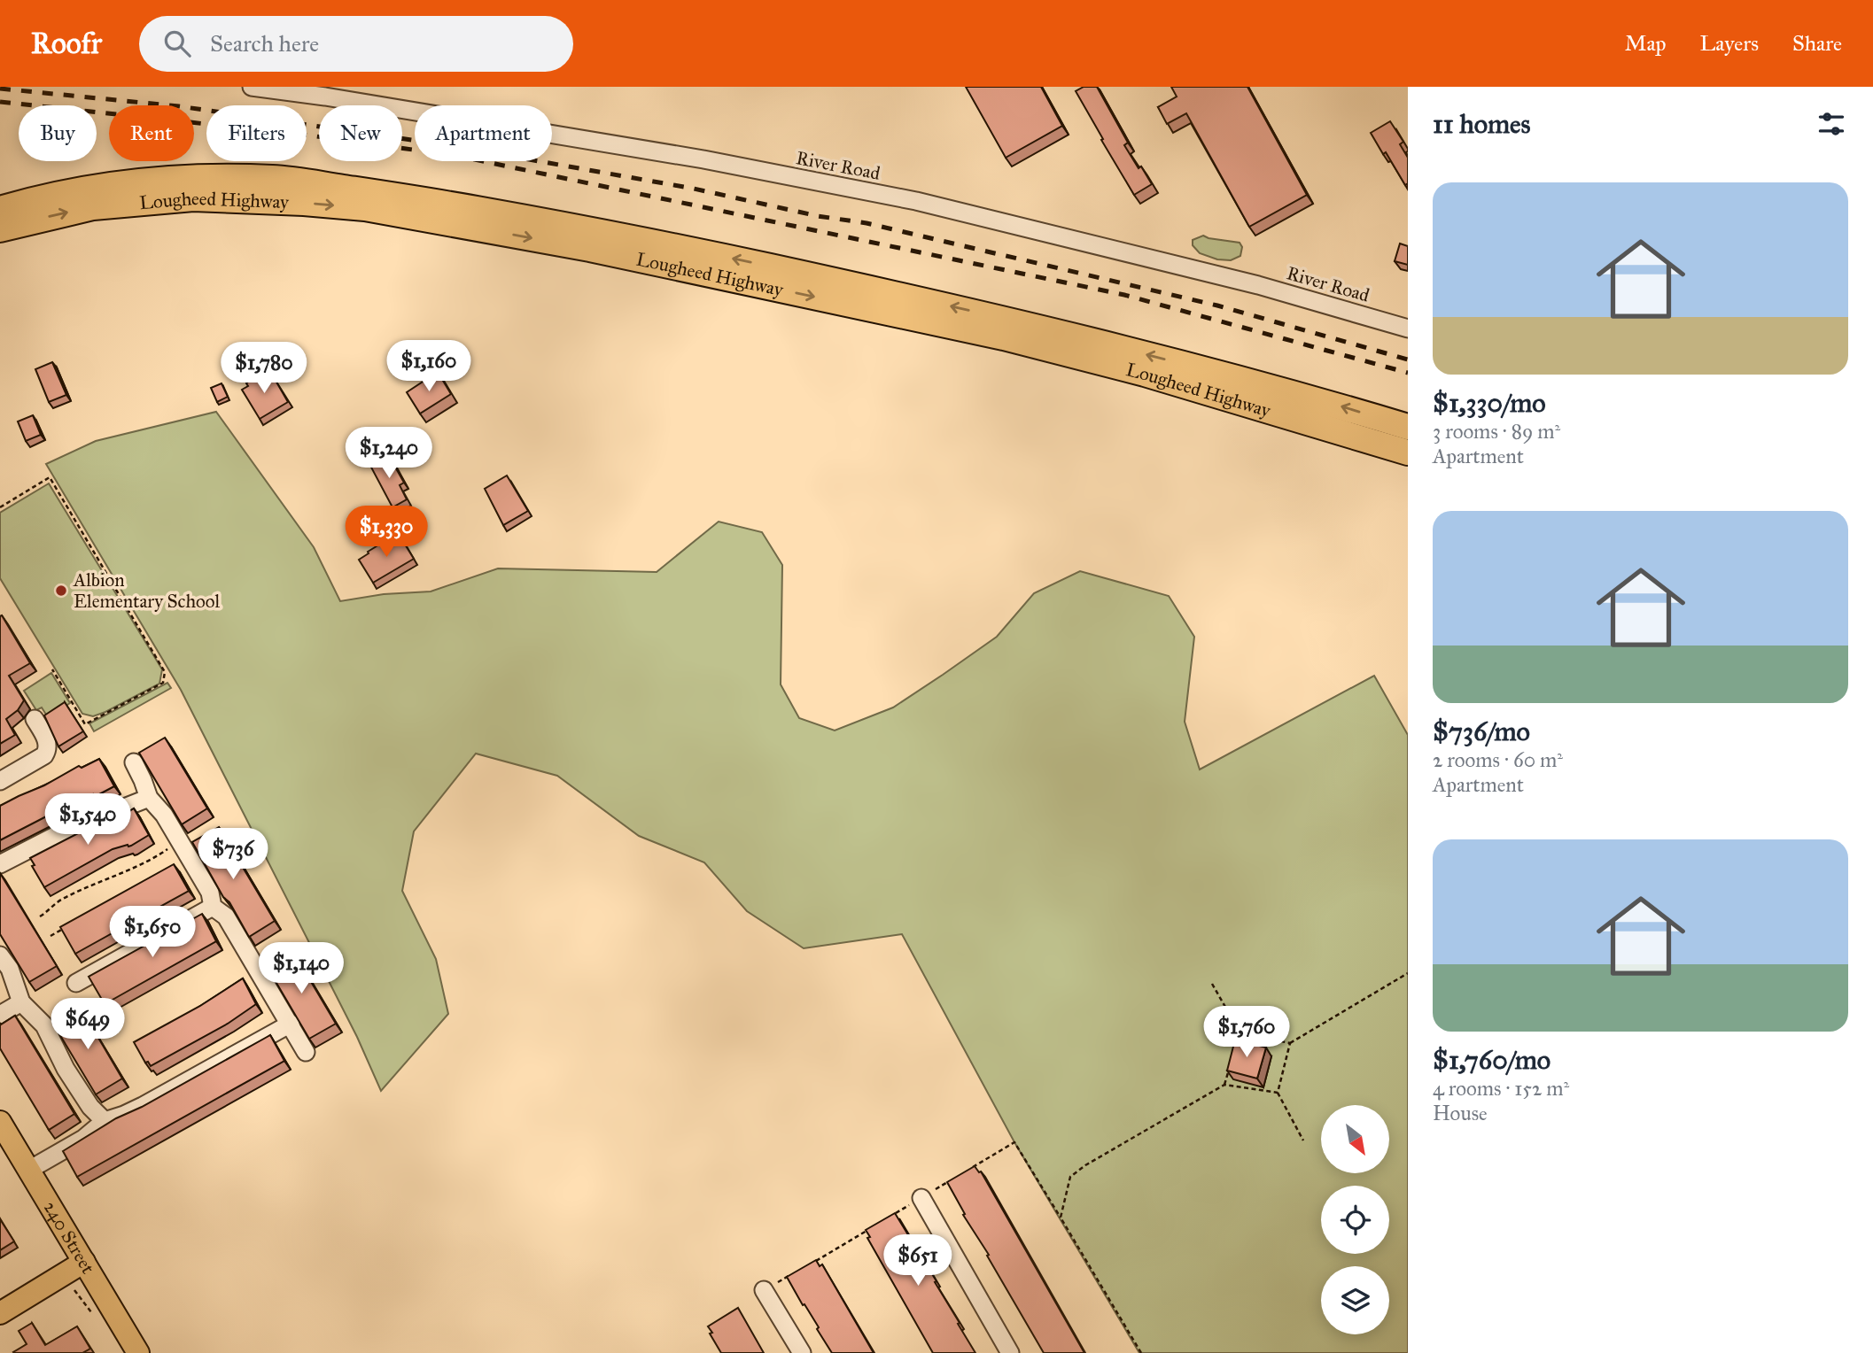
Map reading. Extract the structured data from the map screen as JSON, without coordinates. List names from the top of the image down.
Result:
{
  "streets": {
    "highway": ["Lougheed Highway"],
    "main road": ["240 Street"],
    "street": ["River Road"]
  },
  "places": ["Albion Elementary School"],
  "north": "bottom right",
  "page": {
    "header": "Roofr",
    "search": "Search here",
    "nav": ["Map", "Layers", "Share"],
    "heading": "11 homes",
    "chip": [
      "Buy",
      "Rent",
      "Filters",
      "New",
      "Apartment"
    ],
    "list": [
      {
        "name": "$1,330/mo",
        "note": "3 rooms · 89 m² · Apartment"
      },
      {
        "name": "$736/mo",
        "note": "2 rooms · 60 m² · Apartment"
      },
      {
        "name": "$1,760/mo",
        "note": "4 rooms · 152 m² · House"
      }
    ],
    "price": [
      "$1,160",
      "$1,780",
      "$1,240",
      "$1,330",
      "$1,540",
      "$736",
      "$1,650",
      "$1,140",
      "$649",
      "$1,760",
      "$651"
    ]
  }
}
